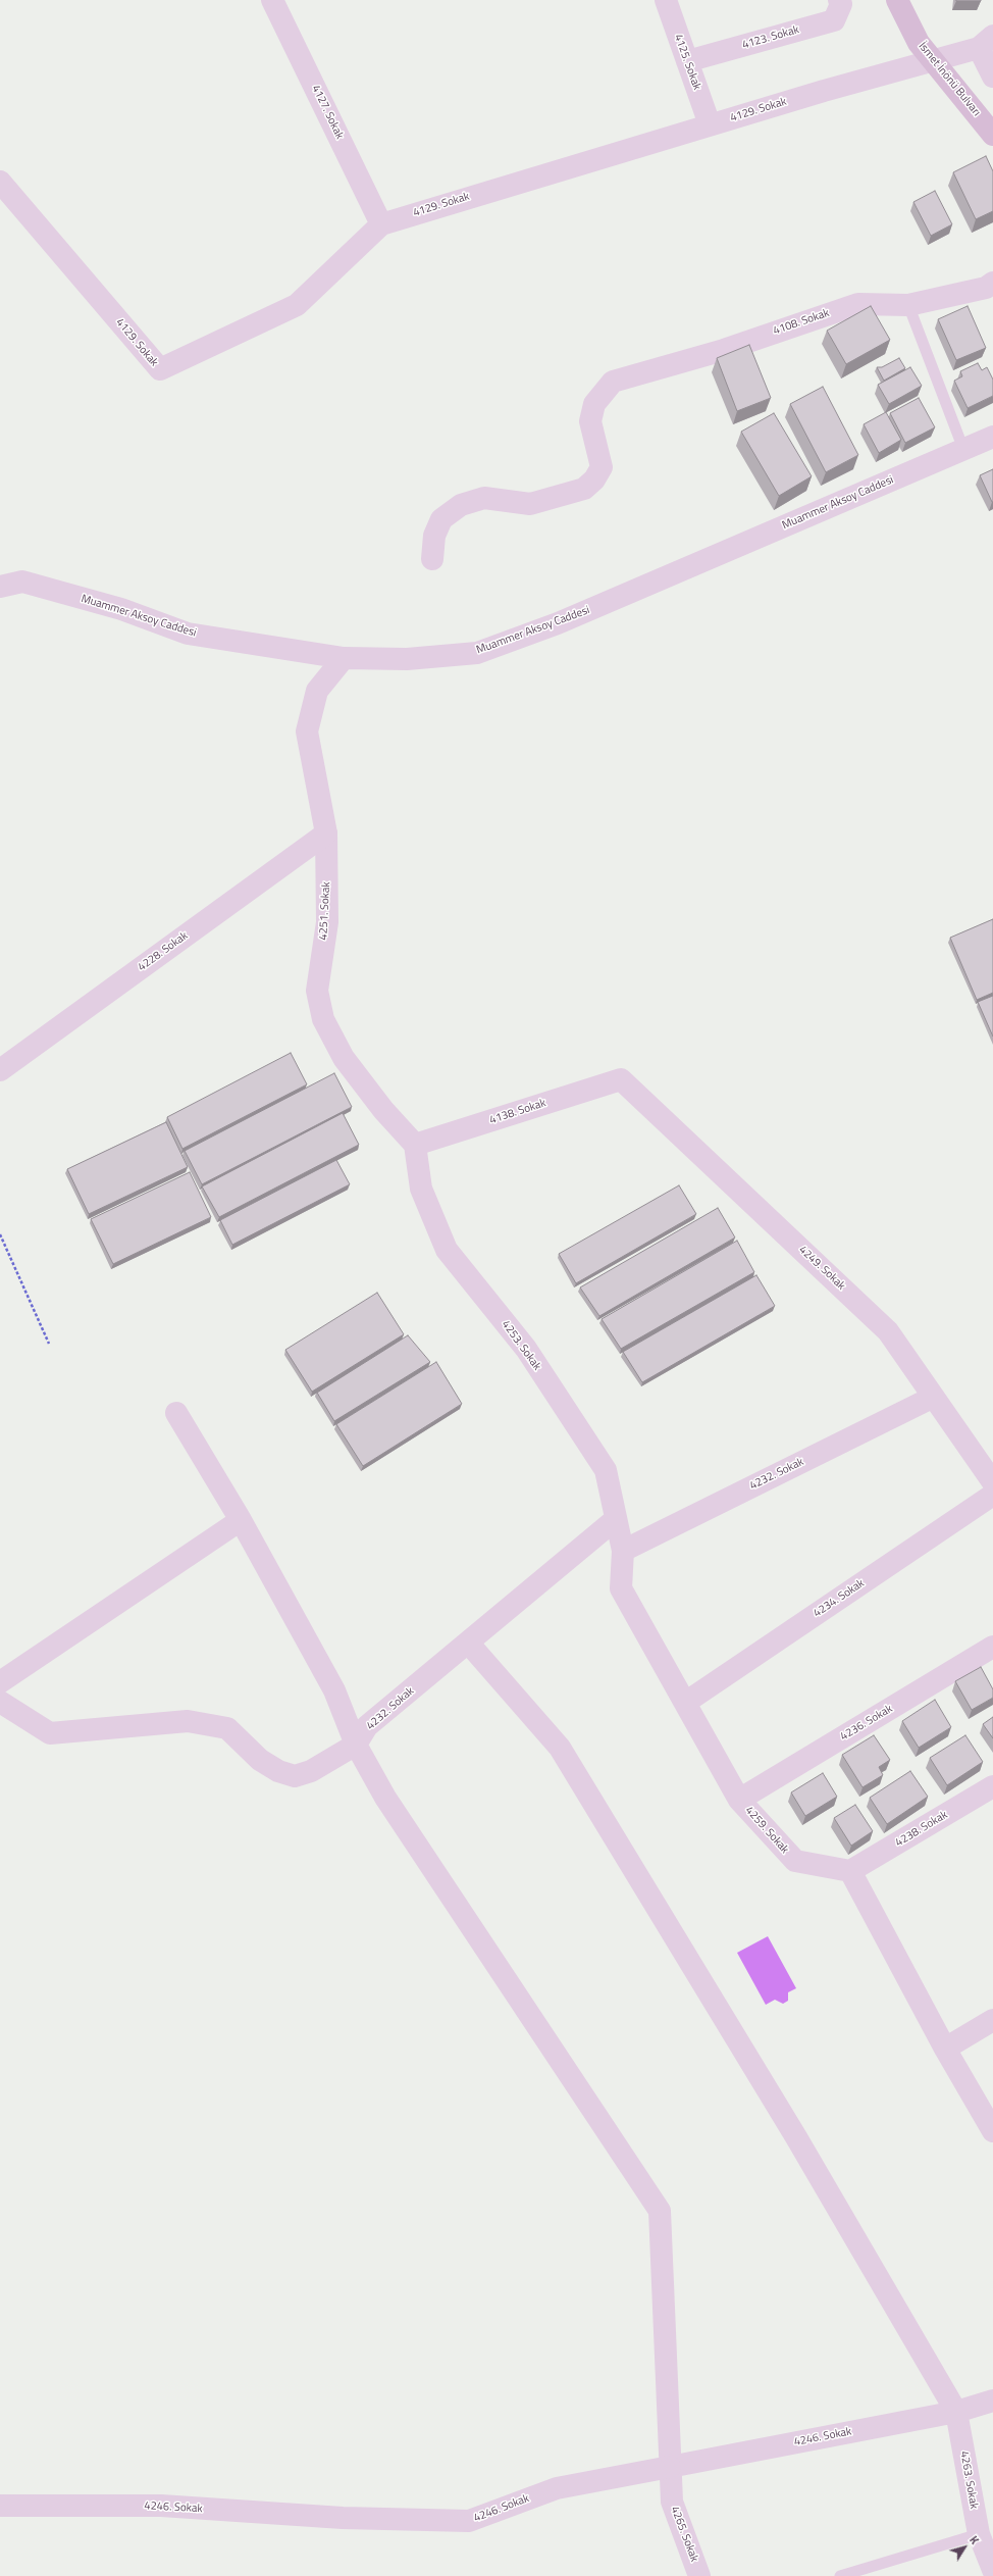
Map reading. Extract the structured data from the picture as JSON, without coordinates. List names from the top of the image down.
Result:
{
  "streets": {
    "main road": ["İsmet İnönü Bulvarı"],
    "street": [
      "4123. Sokak",
      "4125. Sokak",
      "4129. Sokak",
      "4127. Sokak",
      "4108. Sokak",
      "Muammer Aksoy Caddesi",
      "4251. Sokak",
      "4228. Sokak",
      "4138. Sokak",
      "4249. Sokak",
      "4253. Sokak",
      "4232. Sokak",
      "4234. Sokak",
      "4236. Sokak",
      "4238. Sokak",
      "4259. Sokak",
      "4246. Sokak",
      "4263. Sokak",
      "4265. Sokak"
    ]
  },
  "crossings": [
    ["4123. Sokak", "4125. Sokak"],
    ["4125. Sokak", "4129. Sokak"],
    ["İsmet İnönü Bulvarı", "4129. Sokak"],
    ["4129. Sokak", "4127. Sokak"],
    ["Muammer Aksoy Caddesi", "4251. Sokak"],
    ["4251. Sokak", "4228. Sokak"],
    ["4251. Sokak", "4138. Sokak"],
    ["4251. Sokak", "4253. Sokak"],
    ["4138. Sokak", "4249. Sokak"],
    ["4138. Sokak", "4253. Sokak"],
    ["4249. Sokak", "4232. Sokak"],
    ["4253. Sokak", "4232. Sokak"],
    ["4253. Sokak", "4259. Sokak"],
    ["4232. Sokak", "4259. Sokak"],
    ["4232. Sokak", "4263. Sokak"],
    ["4232. Sokak", "4265. Sokak"],
    ["4234. Sokak", "4259. Sokak"],
    ["4236. Sokak", "4259. Sokak"],
    ["4238. Sokak", "4259. Sokak"],
    ["4246. Sokak", "4263. Sokak"],
    ["4246. Sokak", "4265. Sokak"]
  ],
  "north": "top right"
}
